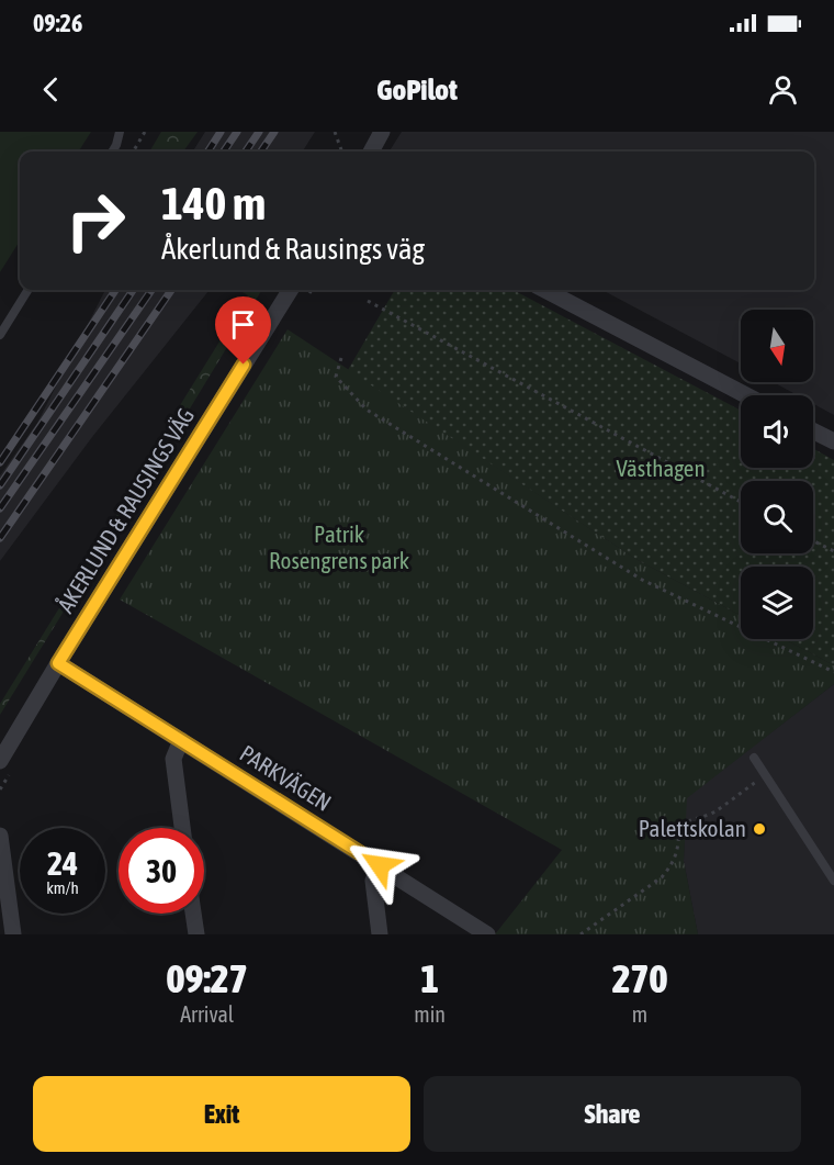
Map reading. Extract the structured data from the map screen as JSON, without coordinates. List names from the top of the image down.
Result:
{
  "streets": {
    "street": ["ÅKERLUND & RAUSINGS VÄG", "PARKVÄGEN"]
  },
  "crossings": [
    ["ÅKERLUND & RAUSINGS VÄG", "PARKVÄGEN"]
  ],
  "parks": ["Västhagen", "Patrik Rosengrens park"],
  "places": ["Palettskolan"],
  "north": "bottom",
  "page": {
    "status": "09:26",
    "header": "GoPilot",
    "turn": ["140 m", "Åkerlund & Rausings väg"],
    "speed": "24 km/h",
    "limit": "30",
    "eta": [
      "09:27",
      "Arrival",
      "1",
      "min",
      "270",
      "m"
    ],
    "buttons": ["Exit", "Share"]
  }
}
